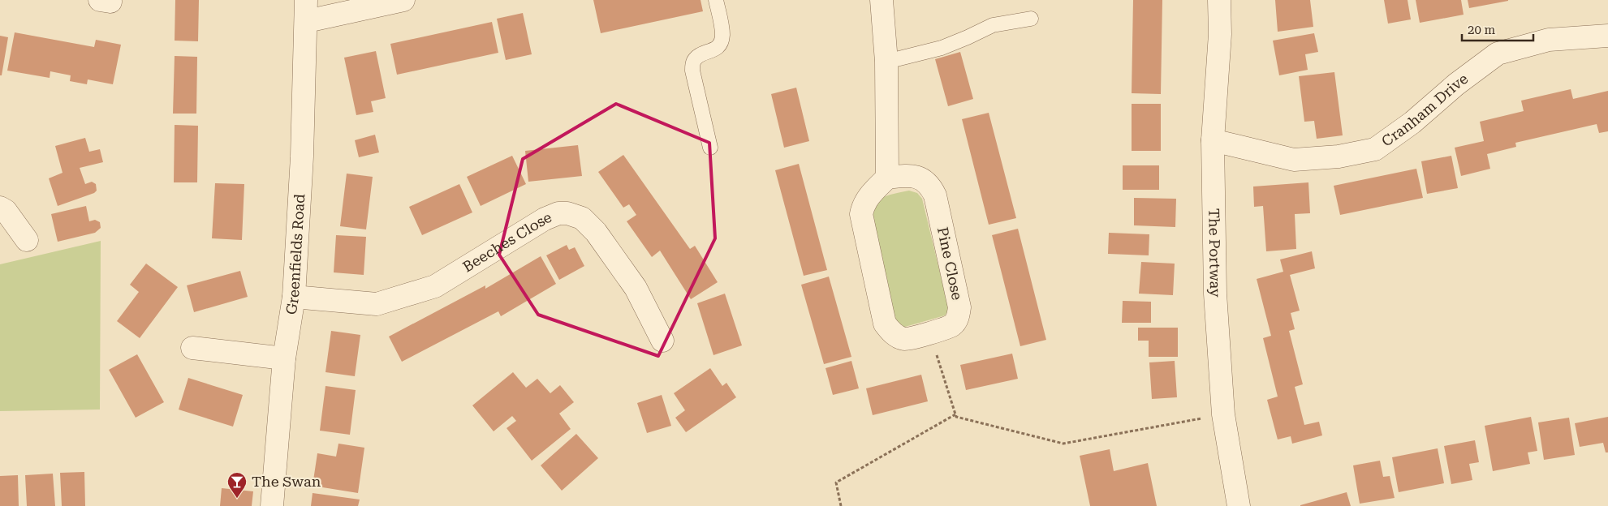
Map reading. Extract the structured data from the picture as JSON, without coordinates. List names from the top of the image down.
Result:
{
  "streets": {
    "street": [
      "Cranham Drive",
      "Beeches Close",
      "Greenfields Road",
      "The Portway",
      "Pine Close"
    ]
  },
  "crossings": [
    ["Cranham Drive", "The Portway"],
    ["Beeches Close", "Greenfields Road"]
  ],
  "places": {
    "bar": ["The Swan"]
  },
  "scale_bar": "20 m"
}
